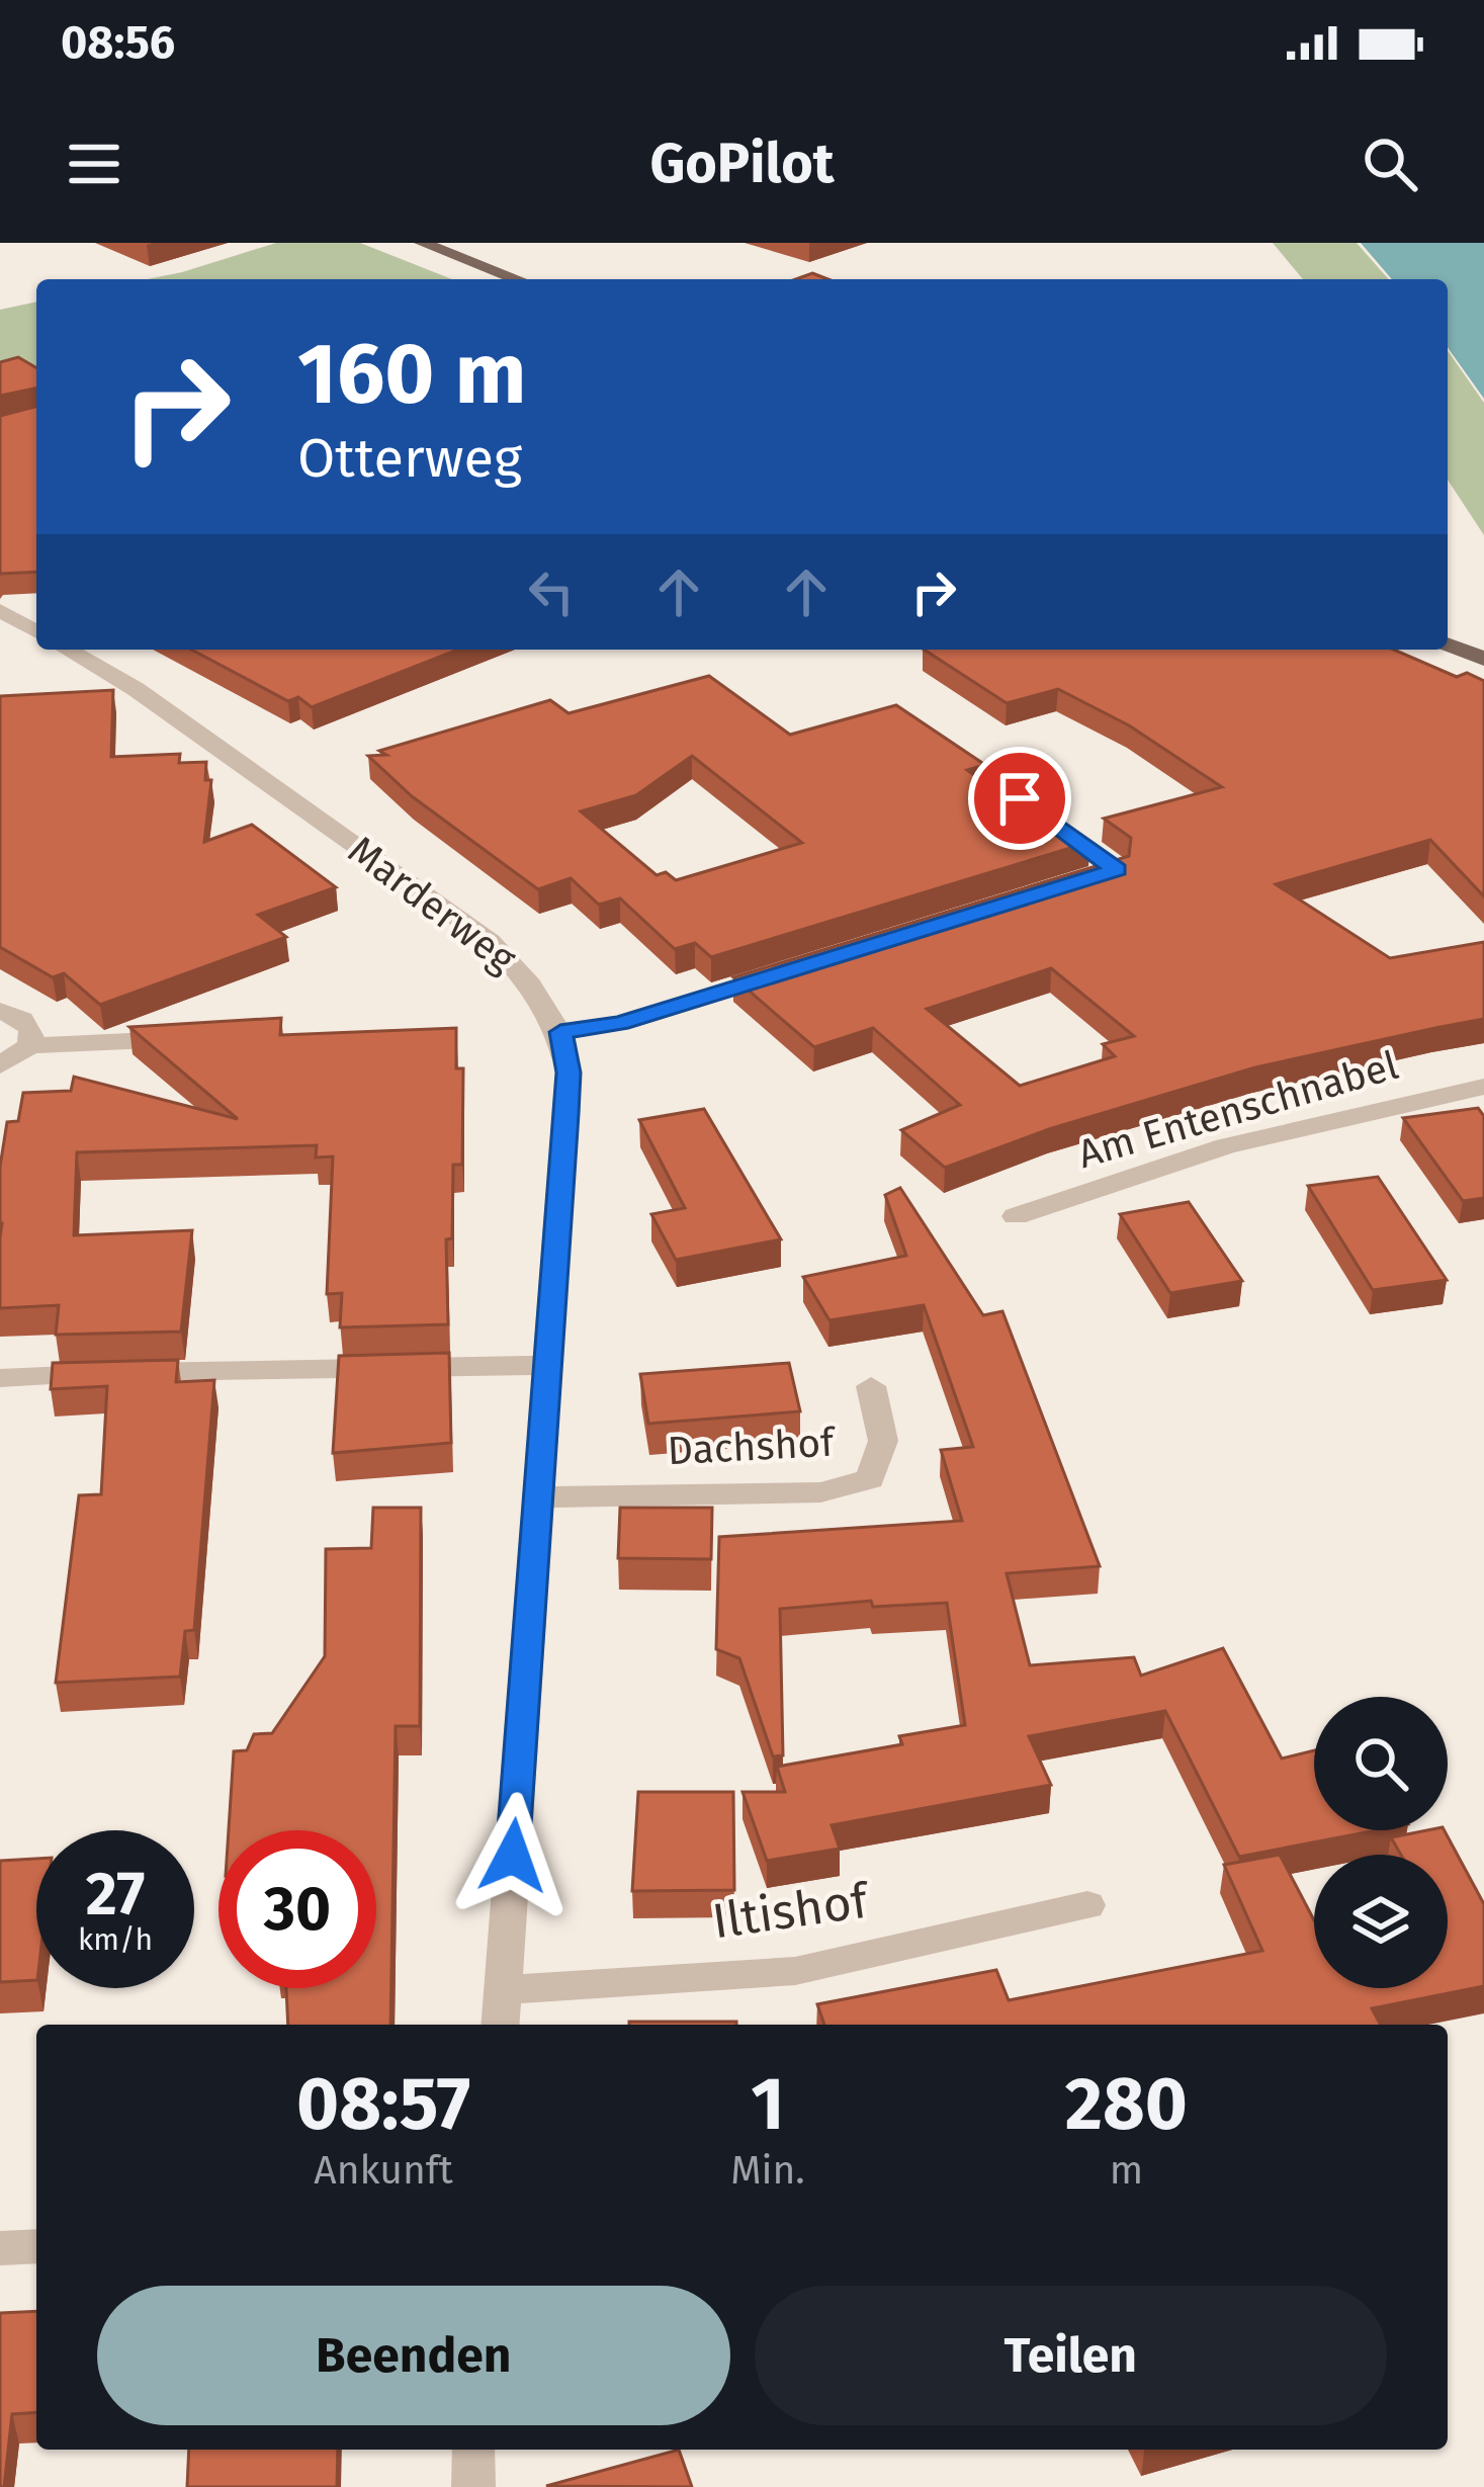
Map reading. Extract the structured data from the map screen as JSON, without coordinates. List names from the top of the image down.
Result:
{
  "streets": {
    "street": [
      "Marderweg",
      "Am Entenschnabel",
      "Dachshof",
      "Iltishof"
    ]
  },
  "crossings": [
    ["Marderweg", "Dachshof"],
    ["Marderweg", "Iltishof"]
  ],
  "page": {
    "status": "08:56",
    "header": "GoPilot",
    "turn": ["160 m", "Otterweg"],
    "speed": "27 km/h",
    "limit": "30",
    "eta": [
      "08:57",
      "Ankunft",
      "1",
      "Min.",
      "280",
      "m"
    ],
    "buttons": ["Beenden", "Teilen"]
  }
}
